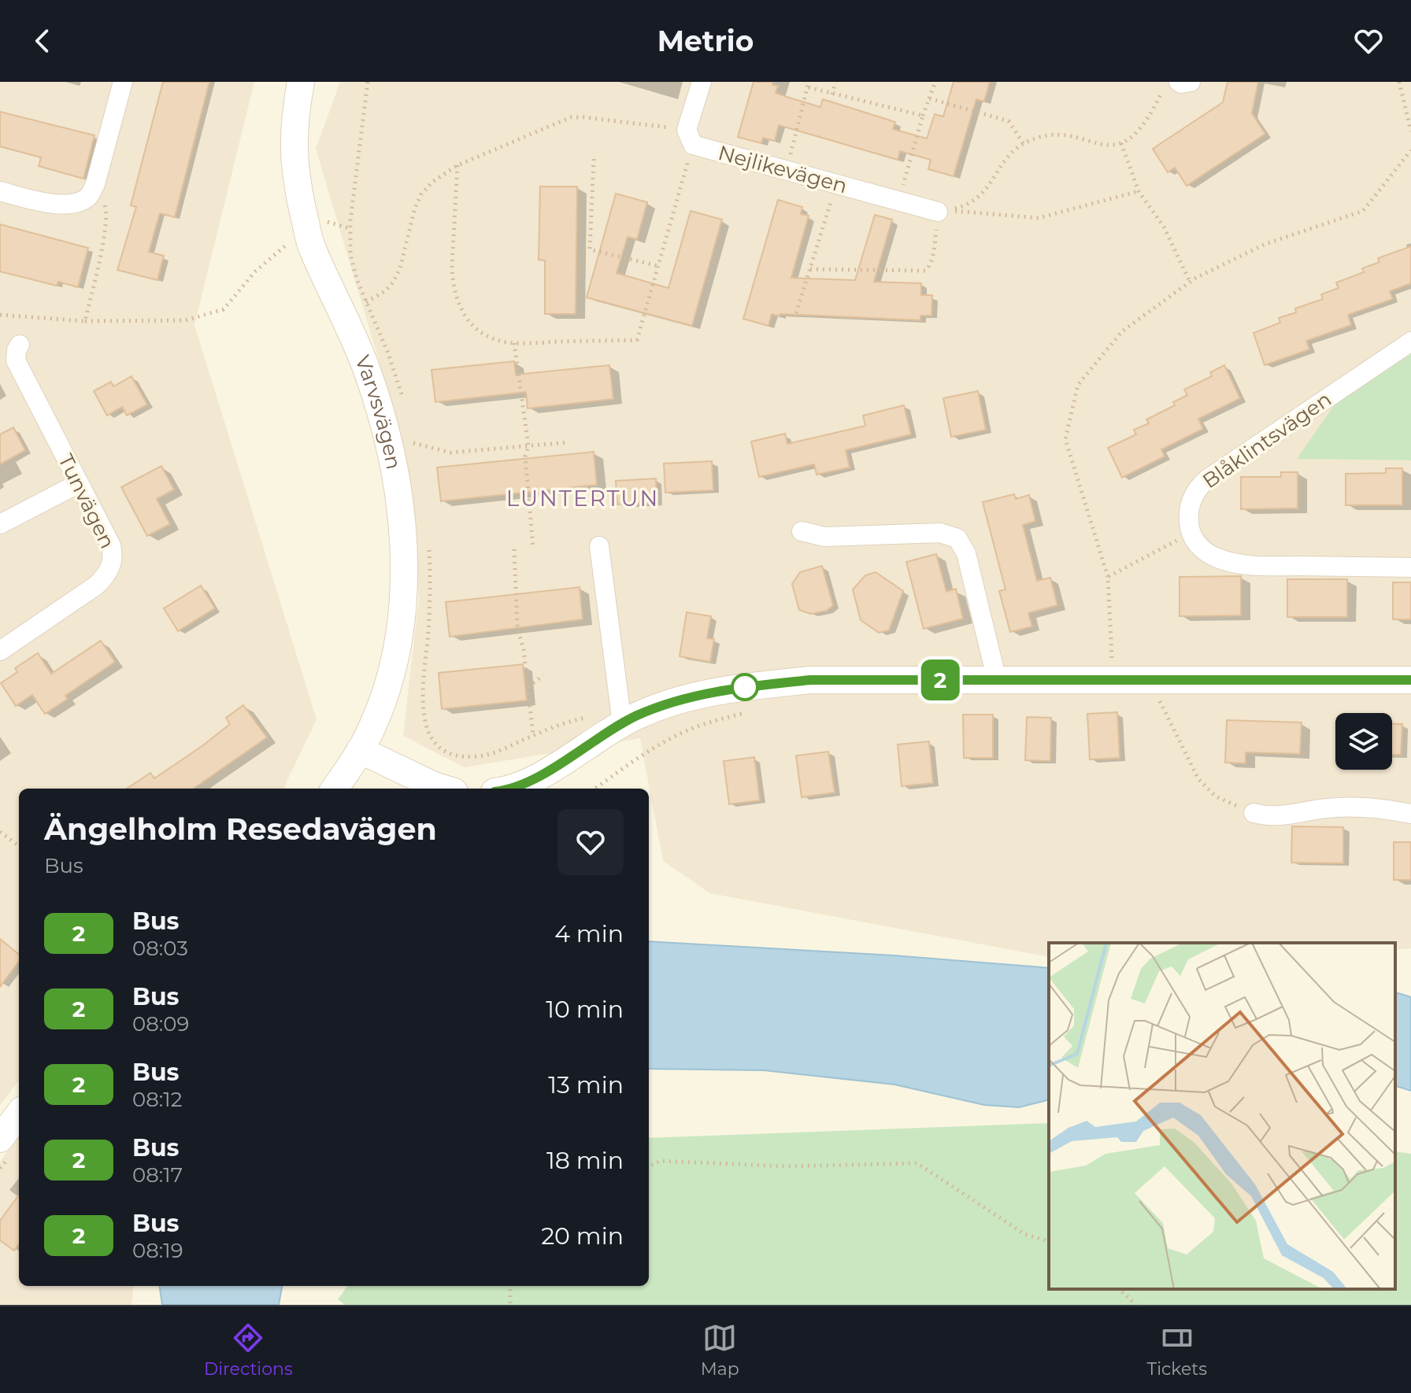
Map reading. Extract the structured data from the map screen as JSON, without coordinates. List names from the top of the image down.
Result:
{
  "streets": {
    "street": [
      "Nejlikevägen",
      "Varvsvägen",
      "Blåklintsvägen",
      "Tunvägen"
    ]
  },
  "districts": ["LUNTERTUN"],
  "lines": ["bus line 2"],
  "page": {
    "header": "Metrio",
    "on_map": "2",
    "heading": ["Ängelholm Resedavägen", "Bus"],
    "list": [
      {
        "mark": "2",
        "name": "Bus",
        "note": "08:03",
        "value": "4 min"
      },
      {
        "mark": "2",
        "name": "Bus",
        "note": "08:09",
        "value": "10 min"
      },
      {
        "mark": "2",
        "name": "Bus",
        "note": "08:12",
        "value": "13 min"
      },
      {
        "mark": "2",
        "name": "Bus",
        "note": "08:17",
        "value": "18 min"
      },
      {
        "mark": "2",
        "name": "Bus",
        "note": "08:19",
        "value": "20 min"
      }
    ],
    "tabs": ["Directions", "Map", "Tickets"]
  }
}
